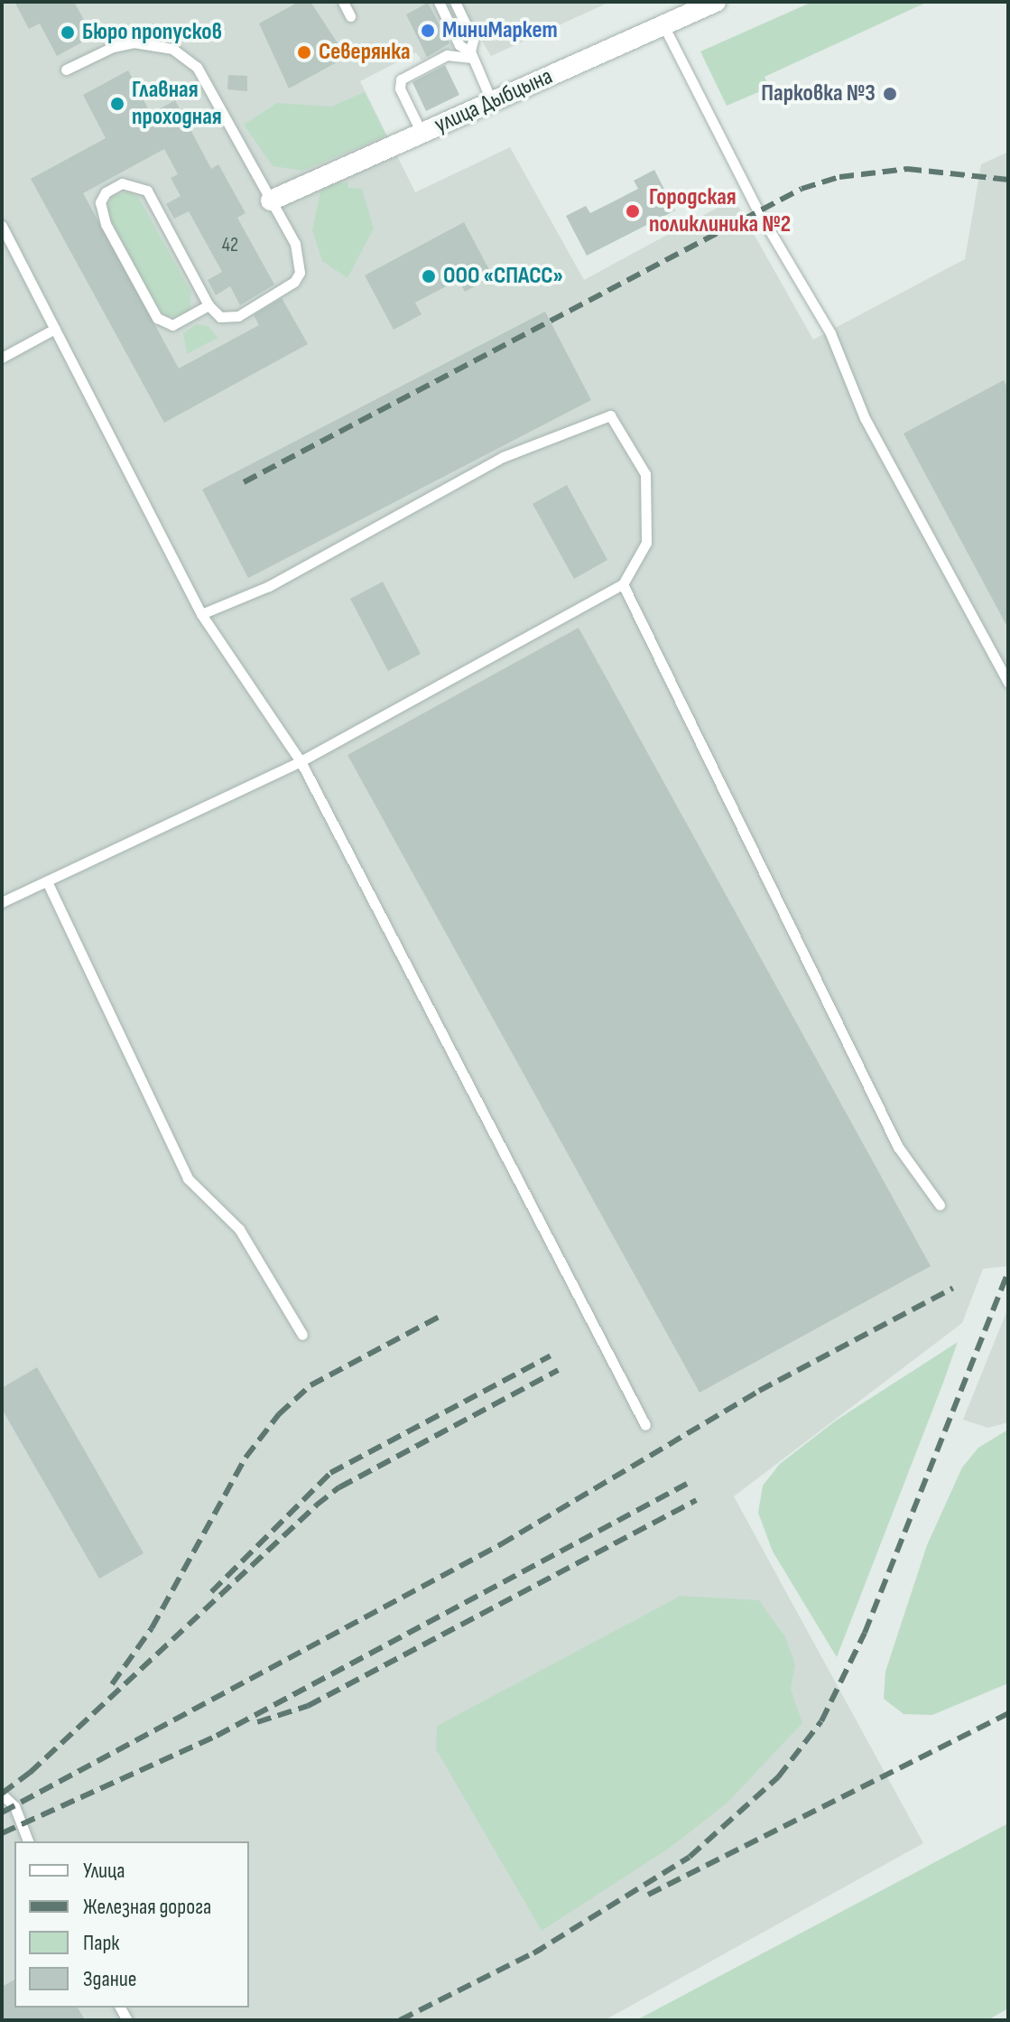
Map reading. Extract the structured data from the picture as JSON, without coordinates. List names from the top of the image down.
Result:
{
  "streets": {
    "street": ["улица Дыбцына"]
  },
  "places": [
    "MиниMаркет",
    "Бюро пропусков",
    "Северянка",
    "Парковка №3",
    "Главная проходная",
    "Городская поликлиника №2",
    "ООО «СПАСС»"
  ],
  "house_numbers": ["42"],
  "legend": [
    "Улица",
    "Железная дорога",
    "Парк",
    "Здание"
  ]
}
